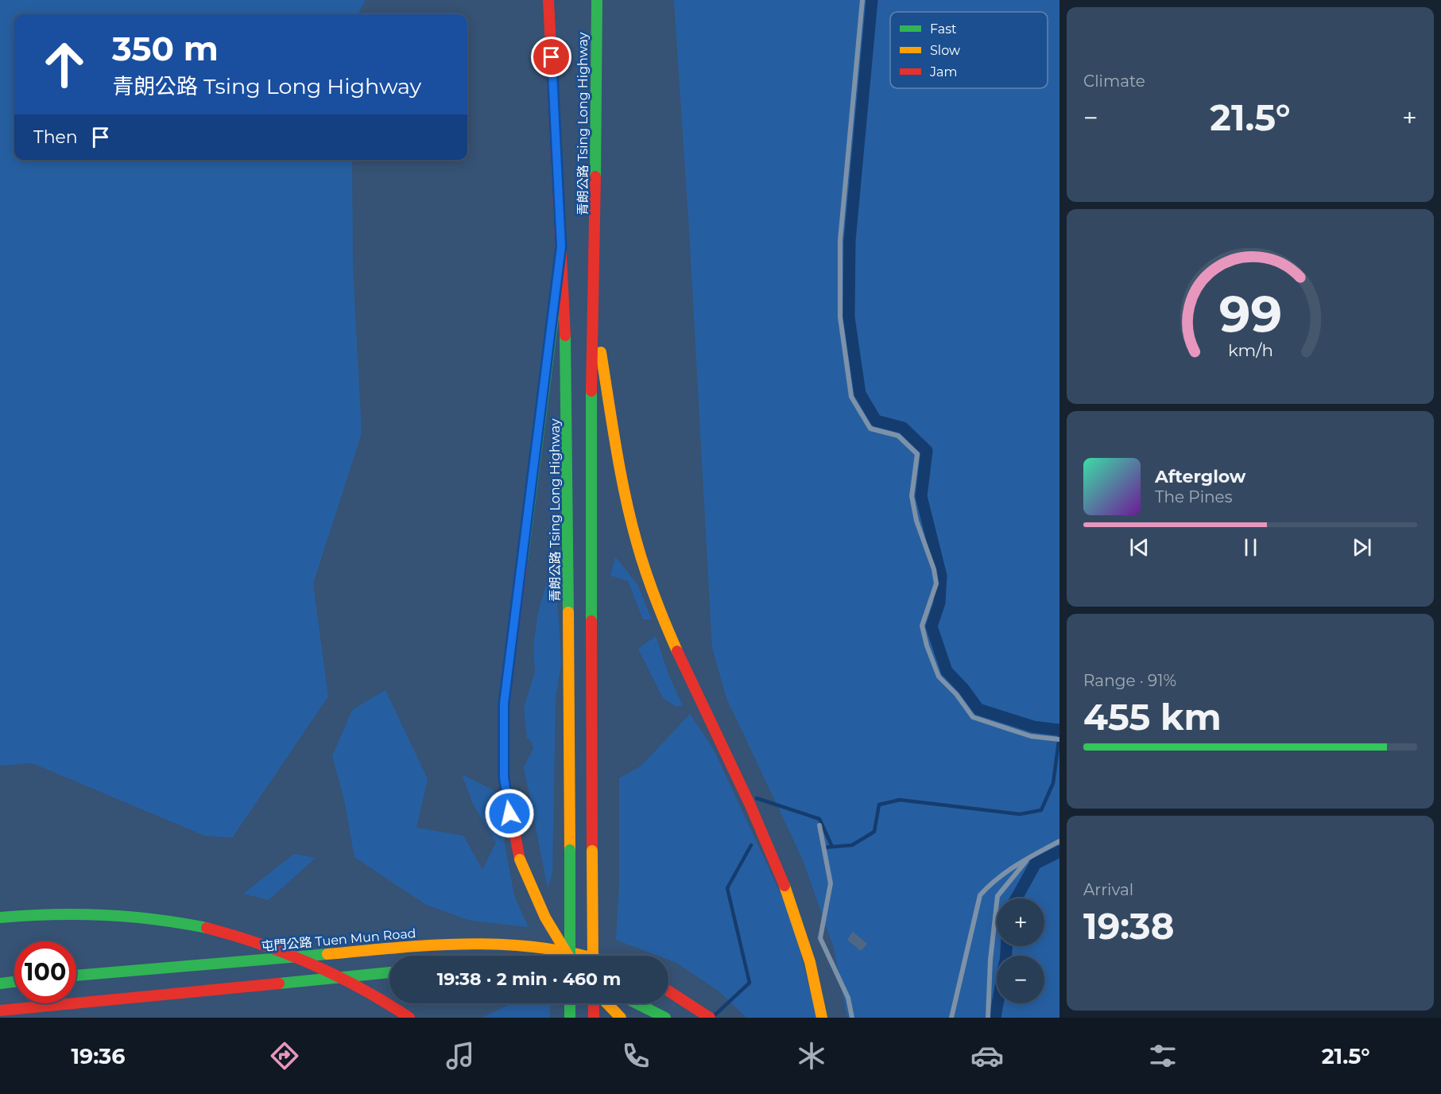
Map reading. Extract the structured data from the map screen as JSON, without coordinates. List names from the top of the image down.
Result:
{
  "streets": {
    "highway": ["青朗公路 Tsing Long Highway", "屯門公路 Tuen Mun Road"]
  },
  "legend": ["Fast", "Slow", "Jam"],
  "page": {
    "tile": [
      "Climate",
      ["Range · 91%", "455 km"],
      ["Arrival", "19:38"]
    ],
    "turn": ["350 m", "青朗公路 Tsing Long Highway"],
    "heat": ["−", "21.5°", "+"],
    "then": "Then",
    "song": ["Afterglow", "The Pines"],
    "map_buttons": ["+", "−"],
    "limit": "100",
    "trip": "19:38 · 2 min · 460 m",
    "tabs": ["19:36", "21.5°"],
    "gauge": ["99", "km/h"]
  }
}
